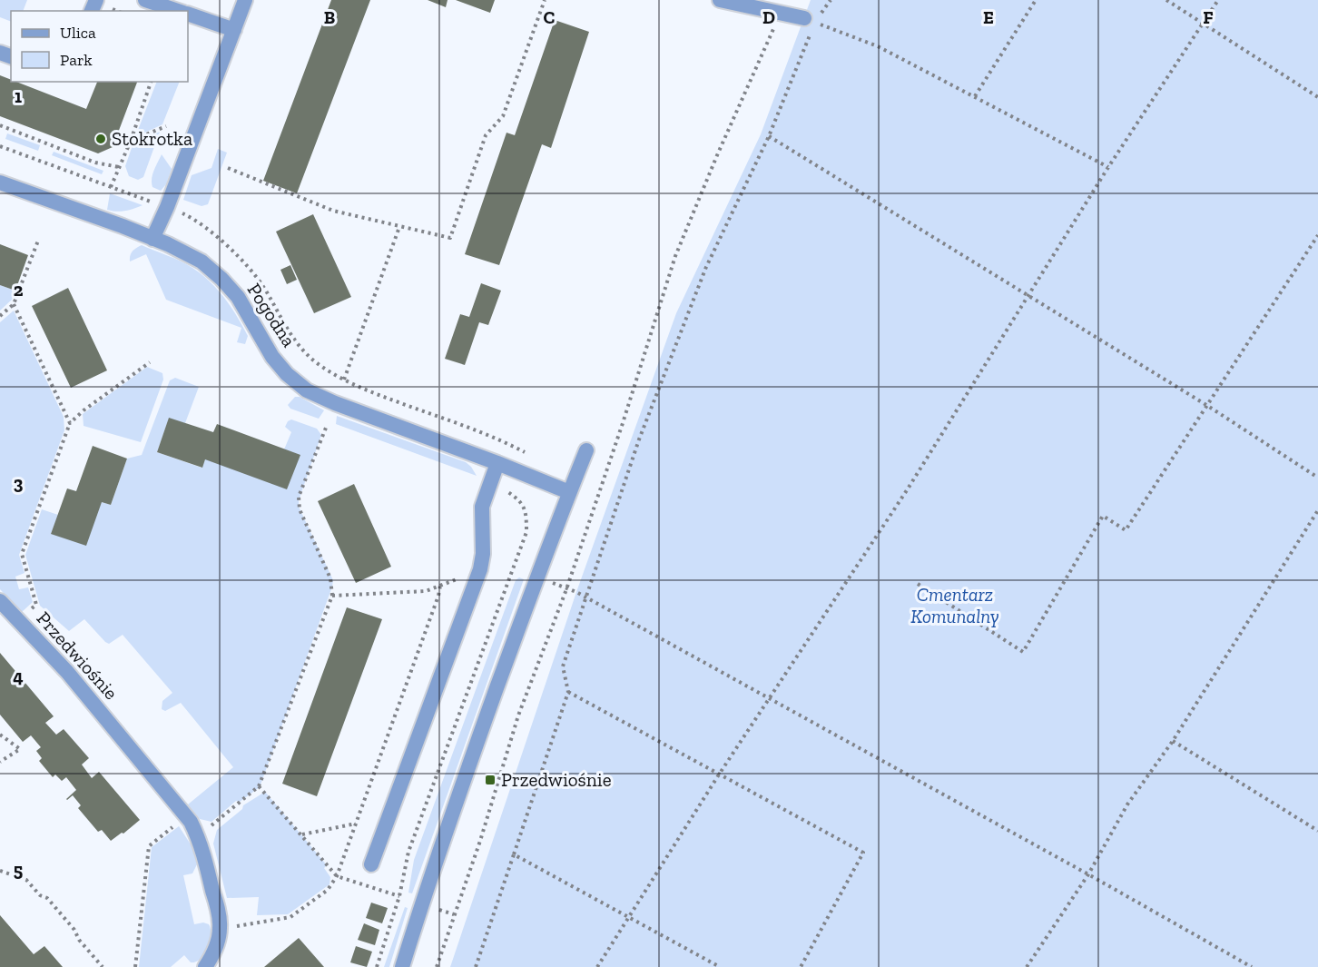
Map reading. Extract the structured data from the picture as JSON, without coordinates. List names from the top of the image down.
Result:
{
  "streets": {
    "street": ["Pogodna", "Przedwiośnie"]
  },
  "parks": ["Cmentarz Komunalny"],
  "places": {
    "other": ["Stokrotka"],
    "transit": ["Przedwiośnie"]
  },
  "legend": ["Ulica", "Park"],
  "grid": {
    "columns": [
      "B",
      "C",
      "D",
      "E",
      "F"
    ],
    "rows": [
      "1",
      "2",
      "3",
      "4",
      "5"
    ]
  }
}
